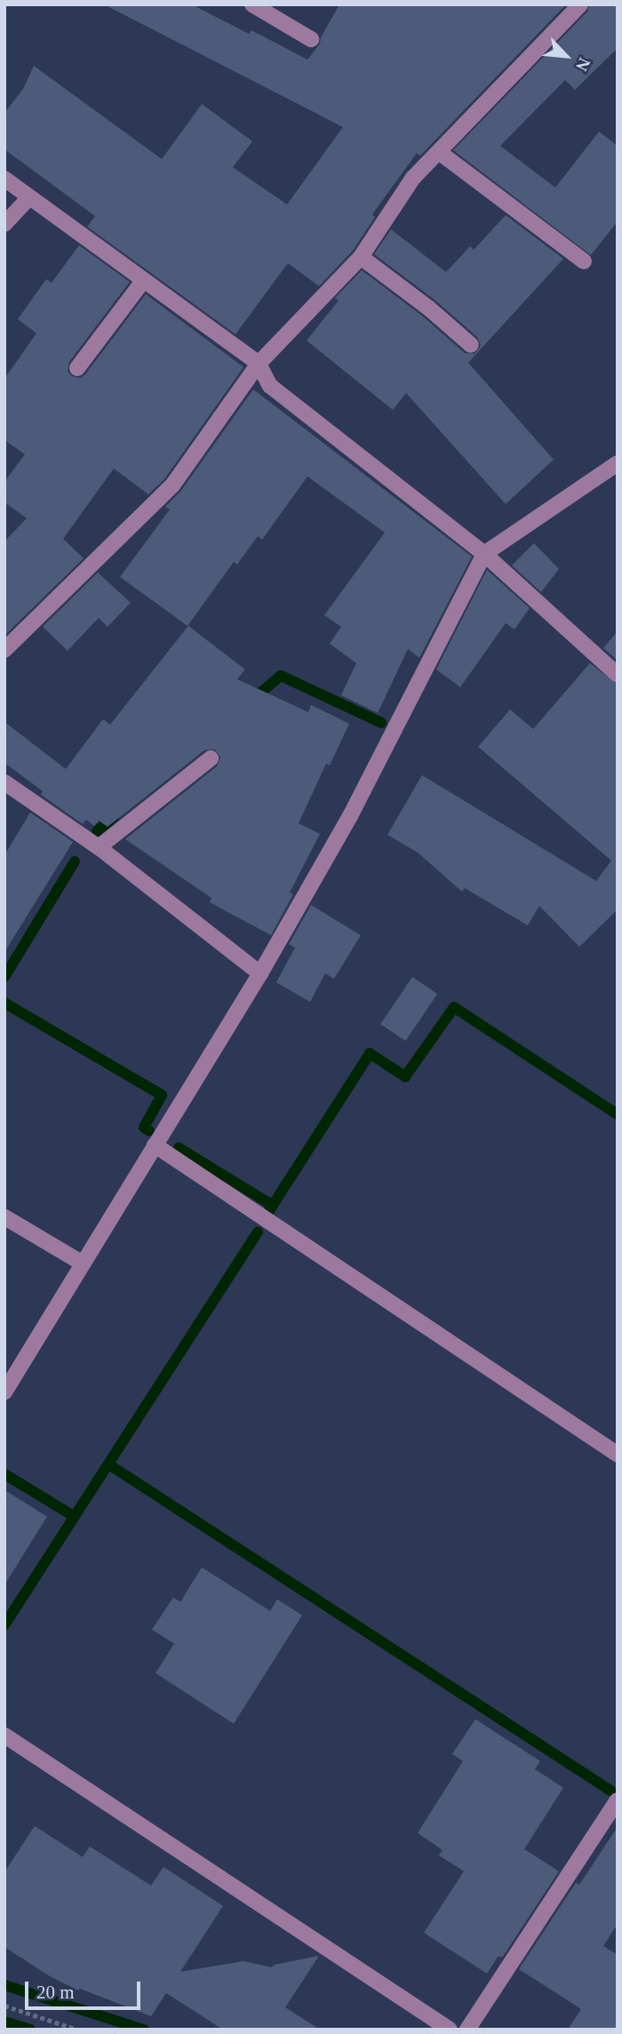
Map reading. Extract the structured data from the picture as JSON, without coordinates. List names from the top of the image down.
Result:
{
  "scale_bar": "20 m",
  "north": "bottom right"
}
